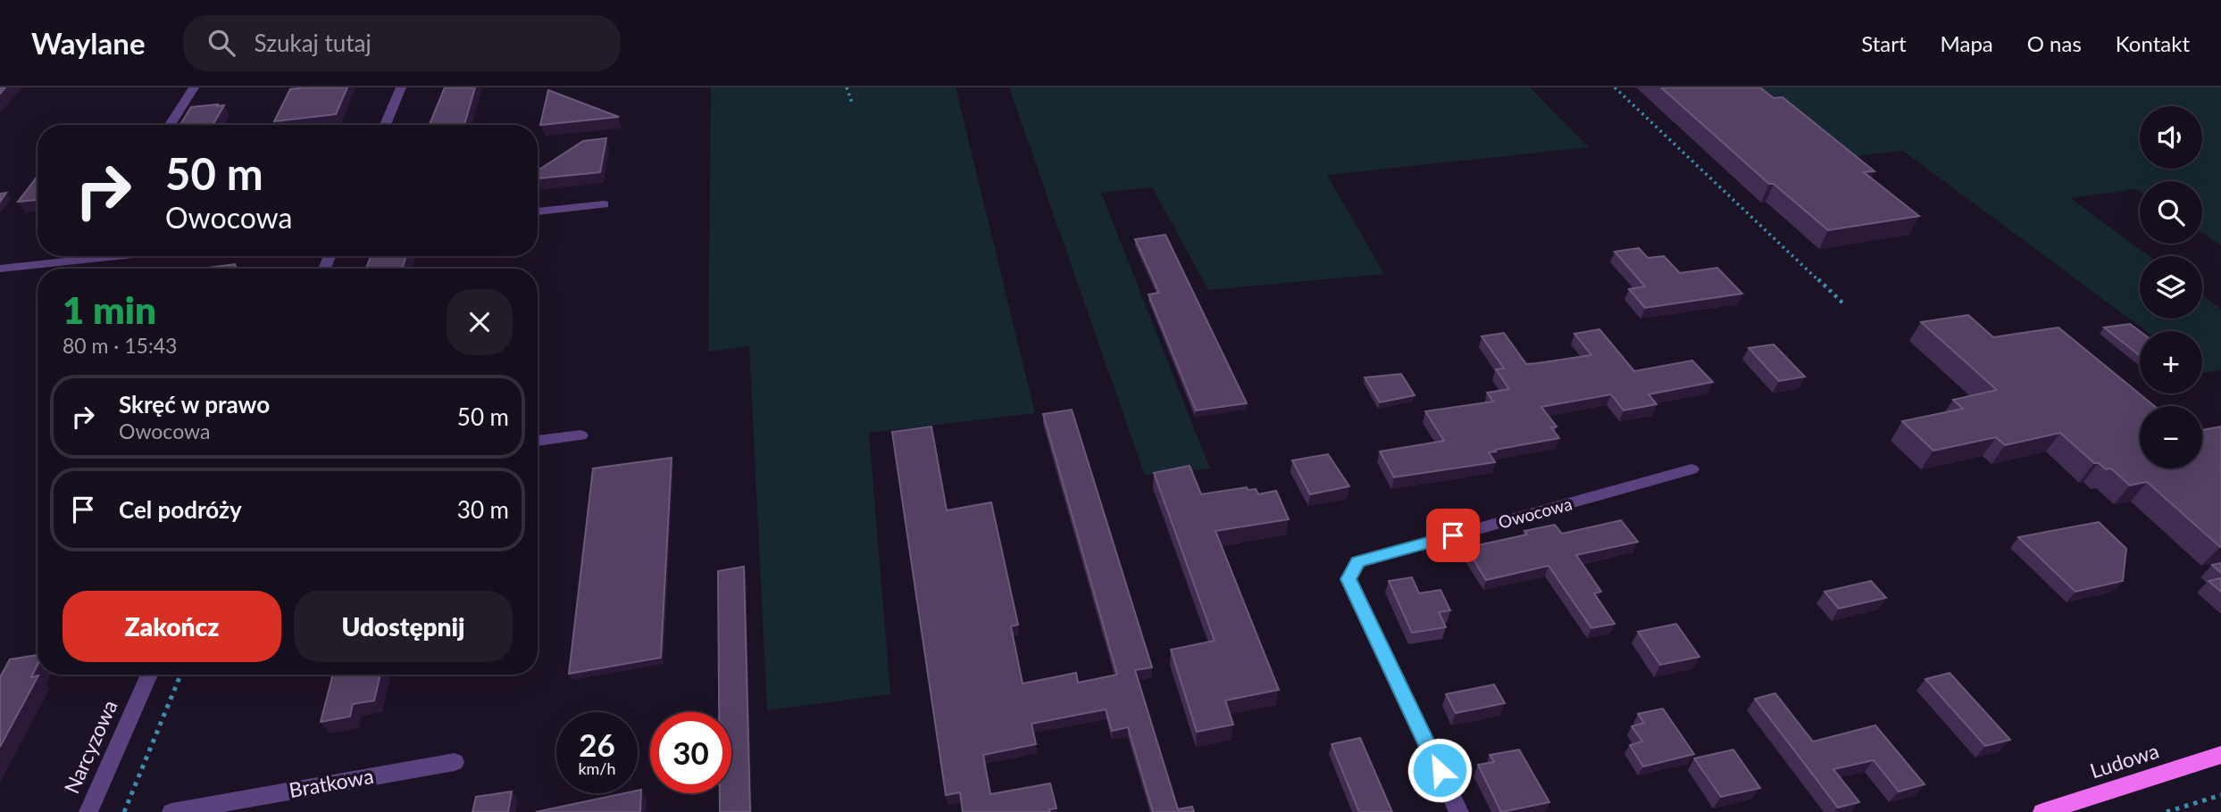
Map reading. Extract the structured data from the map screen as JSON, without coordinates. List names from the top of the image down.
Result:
{
  "streets": {
    "main road": ["Ludowa"],
    "street": ["Owocowa", "Narcyzowa", "Bratkowa"]
  },
  "page": {
    "header": "Waylane",
    "search": "Szukaj tutaj",
    "nav": [
      "Start",
      "Mapa",
      "O nas",
      "Kontakt"
    ],
    "map_buttons": ["+", "−"],
    "turn": ["50 m", "Owocowa"],
    "heading": ["1 min", "80 m · 15:43"],
    "list": [
      {
        "name": "Skręć w prawo",
        "note": "Owocowa",
        "value": "50 m"
      },
      {
        "name": "Cel podróży",
        "value": "30 m"
      }
    ],
    "buttons": ["Zakończ", "Udostępnij"],
    "speed": "26 km/h",
    "limit": "30"
  }
}
